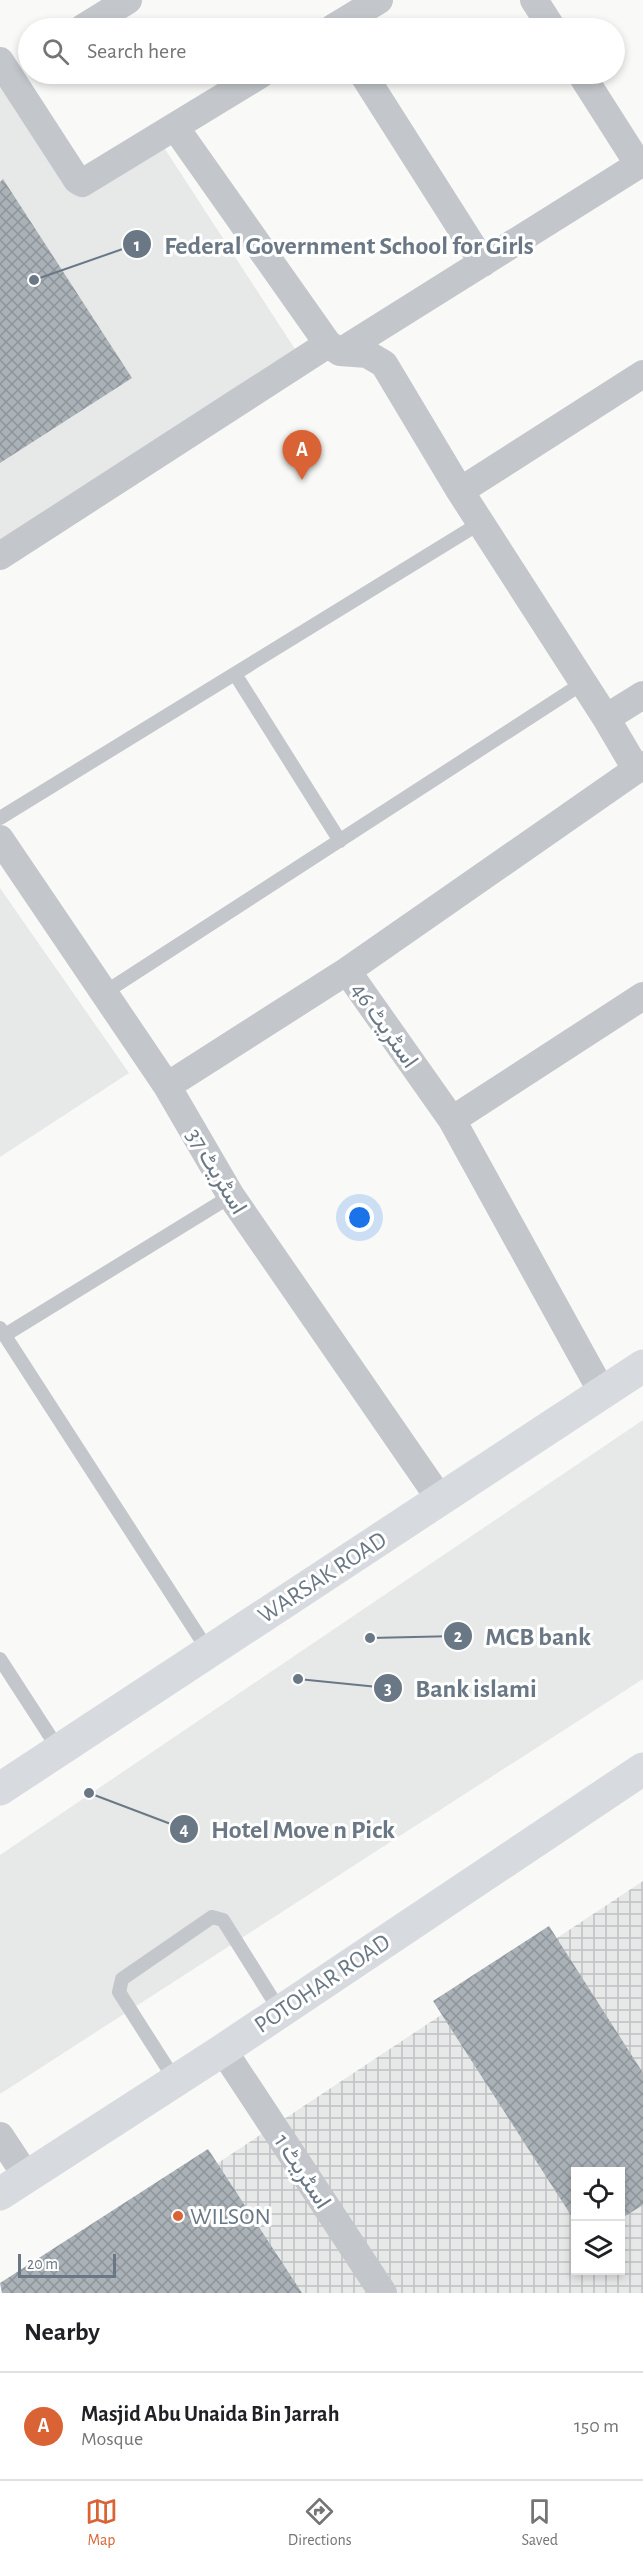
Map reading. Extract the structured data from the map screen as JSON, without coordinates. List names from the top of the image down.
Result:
{
  "streets": {
    "street": [
      "اسٹریٹ 46",
      "اسٹریٹ 37",
      "WARSAK ROAD",
      "POTOHAR ROAD",
      "اسٹریٹ 1"
    ]
  },
  "crossings": [
    ["اسٹریٹ 46", "WARSAK ROAD"],
    ["اسٹریٹ 37", "WARSAK ROAD"],
    ["POTOHAR ROAD", "اسٹریٹ 1"]
  ],
  "places": [
    "Federal Government School for Girls",
    "MCB bank",
    "Bank islami",
    "Hotel Move n Pick",
    "WILSON"
  ],
  "scale_bar": "20 m",
  "page": {
    "search": "Search here",
    "pins": "A",
    "scale": "20 m",
    "heading": "Nearby",
    "list": [
      {
        "mark": "A",
        "name": "Masjid Abu Unaida Bin Jarrah",
        "note": "Mosque",
        "value": "150 m"
      }
    ],
    "nav": ["Map", "Directions", "Saved"]
  }
}
